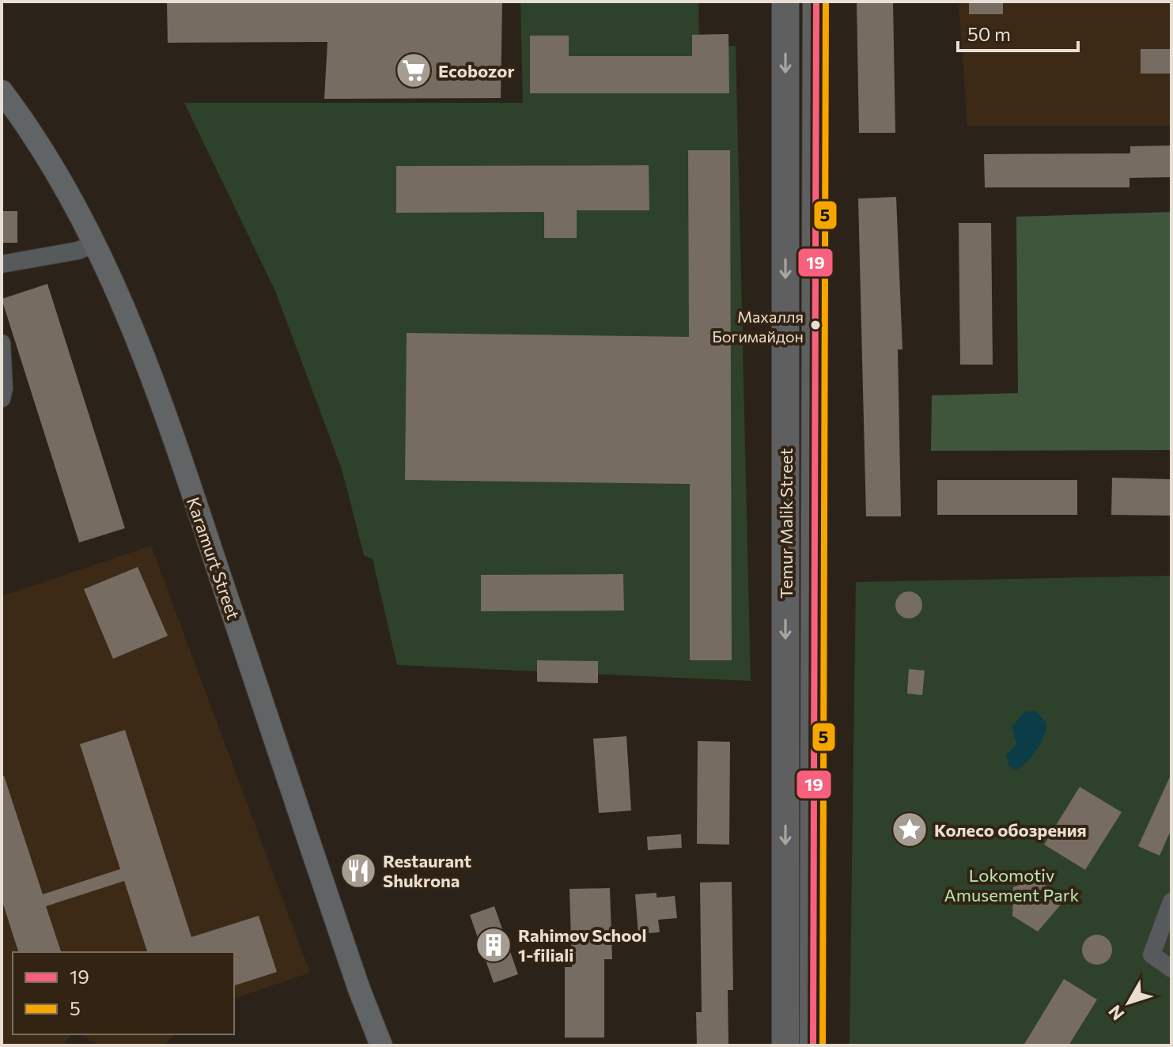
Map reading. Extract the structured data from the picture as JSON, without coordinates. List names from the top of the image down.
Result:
{
  "streets": {
    "highway": ["Temur Malik Street"],
    "main road": ["Karamurt Street"]
  },
  "parks": ["Lokomotiv Amusement Park"],
  "places": {
    "supermarket": ["Ecobozor"],
    "other": ["Махалля Богимайдон"],
    "place": ["Колесо обозрения"],
    "restaurant": ["Restaurant Shukrona"],
    "building": ["Rahimov School 1-filiali"]
  },
  "lines": ["transit line 19", "transit line 5"],
  "legend": ["19", "5"],
  "scale_bar": "50 m",
  "north": "bottom left"
}
